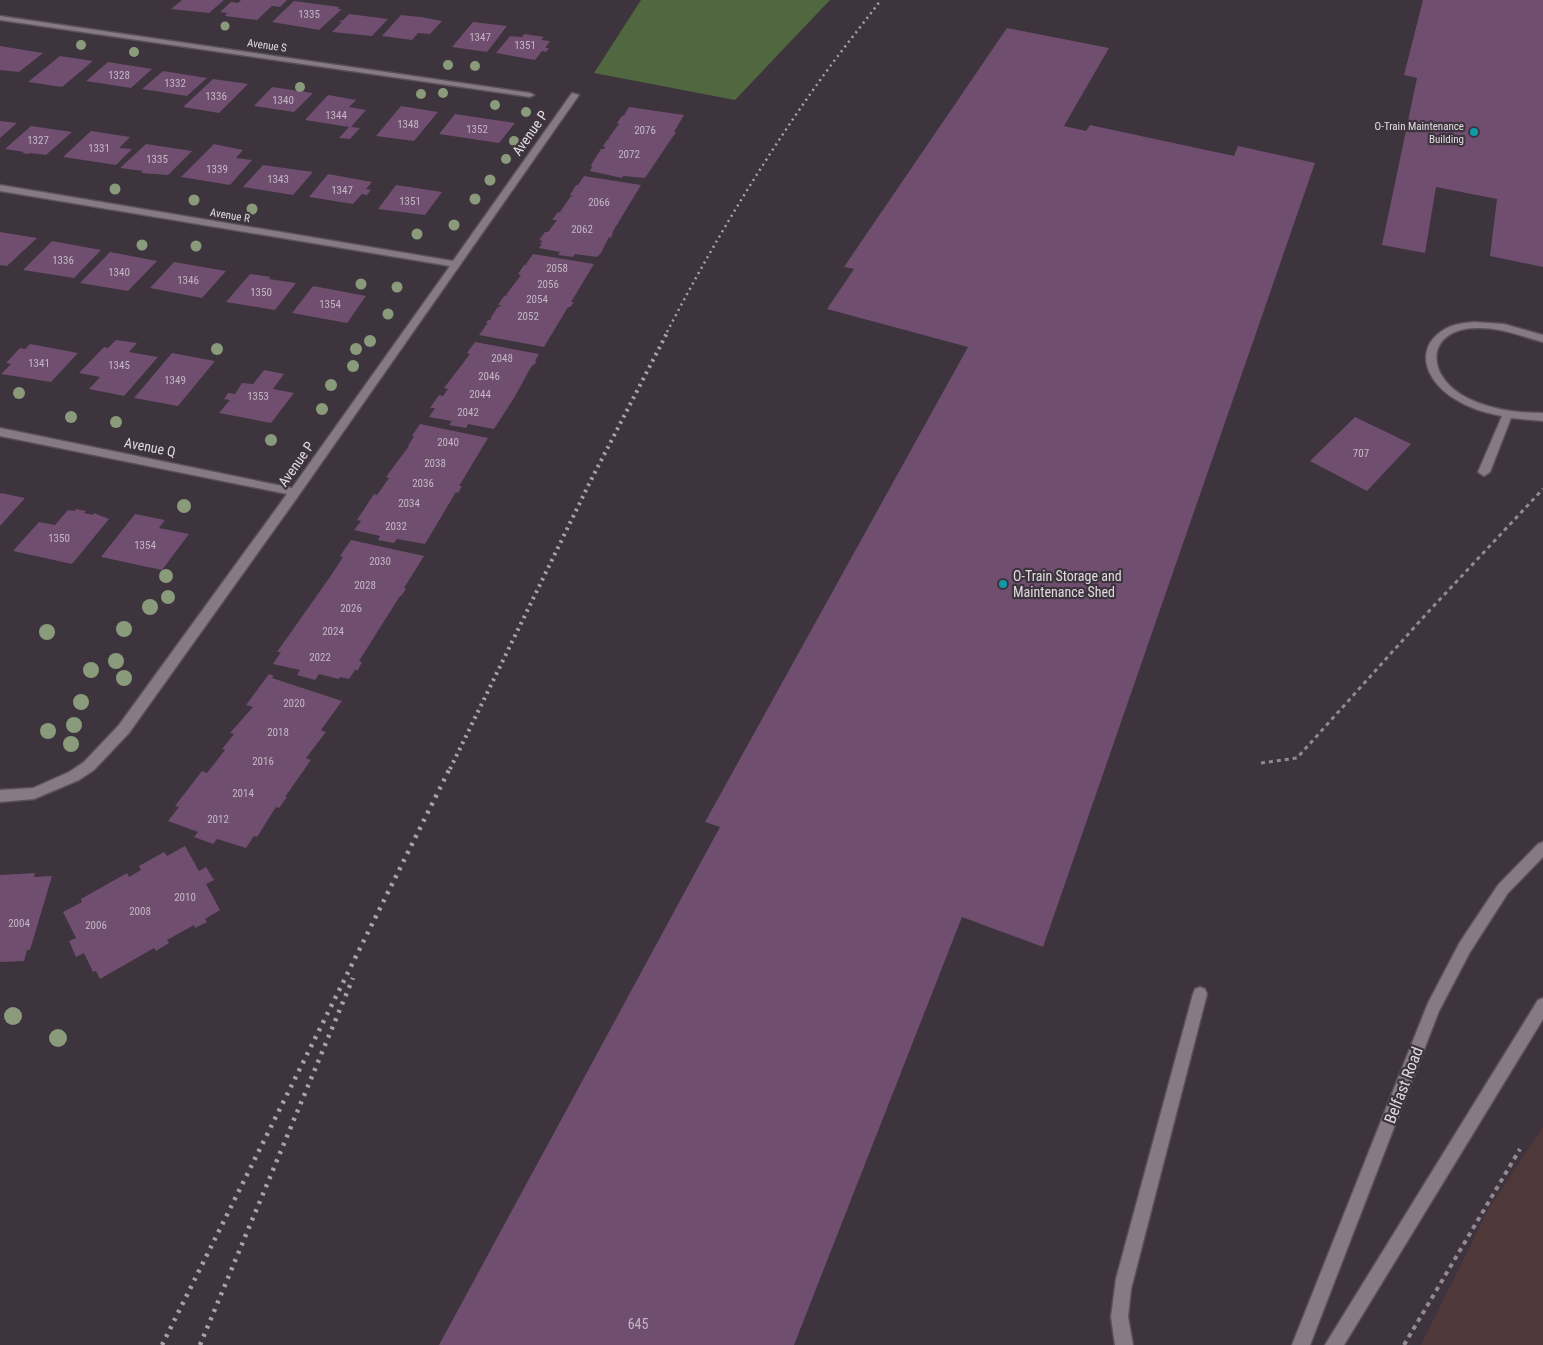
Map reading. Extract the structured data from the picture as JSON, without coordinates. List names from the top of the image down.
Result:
{
  "streets": {
    "street": [
      "Avenue S",
      "Avenue P",
      "Avenue R",
      "Avenue Q",
      "Belfast Road"
    ]
  },
  "crossings": [
    ["Avenue P", "Avenue R"],
    ["Avenue P", "Avenue Q"]
  ],
  "places": ["O-Train Maintenance Building", "O-Train Storage and Maintenance Shed"],
  "house_numbers": [
    "1335",
    "1347",
    "1351",
    "1328",
    "1332",
    "1336",
    "1340",
    "1344",
    "1348",
    "1352",
    "2076",
    "1327",
    "1331",
    "2072",
    "1335",
    "1339",
    "1343",
    "1347",
    "1351",
    "2066",
    "2062",
    "1336",
    "2058",
    "1340",
    "1346",
    "2056",
    "1350",
    "2054",
    "1354",
    "2052",
    "2048",
    "1341",
    "1345",
    "2046",
    "1349",
    "2044",
    "1353",
    "2042",
    "2040",
    "707",
    "2038",
    "2036",
    "2034",
    "2032",
    "1350",
    "1354",
    "2030",
    "2028",
    "2026",
    "2024",
    "2022",
    "2020",
    "2018",
    "2016",
    "2014",
    "2012",
    "2010",
    "2008",
    "2004",
    "2006",
    "645"
  ]
}
